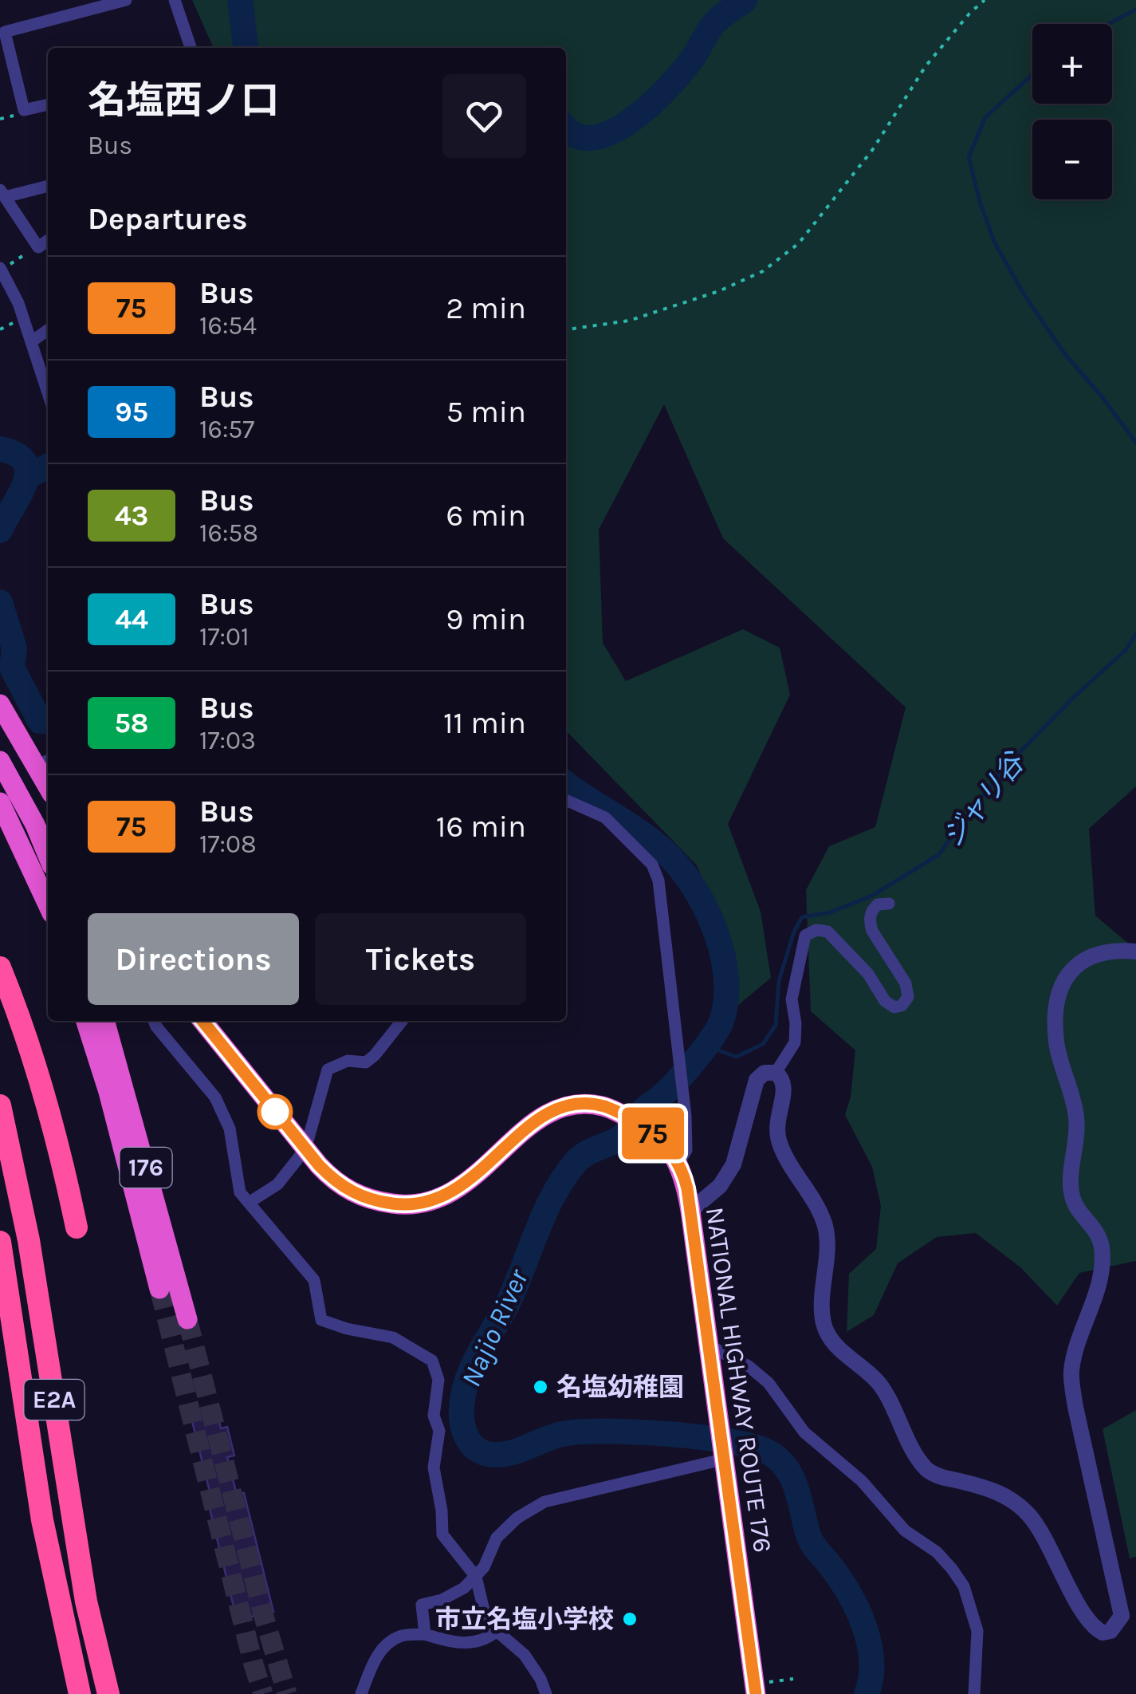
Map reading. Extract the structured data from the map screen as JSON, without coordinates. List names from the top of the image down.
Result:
{
  "streets": {
    "highway": ["176", "NATIONAL HIGHWAY ROUTE 176", "E2A"]
  },
  "water": ["ジャリ谷", "Najio River"],
  "places": ["名塩幼稚園", "市立名塩小学校"],
  "lines": ["bus line 75"],
  "page": {
    "on_map": "75",
    "map_buttons": ["+", "−"],
    "heading": [
      ["名塩西ノ口", "Bus"],
      "Departures"
    ],
    "list": [
      {
        "mark": "75",
        "name": "Bus",
        "note": "16:54",
        "value": "2 min"
      },
      {
        "mark": "95",
        "name": "Bus",
        "note": "16:57",
        "value": "5 min"
      },
      {
        "mark": "43",
        "name": "Bus",
        "note": "16:58",
        "value": "6 min"
      },
      {
        "mark": "44",
        "name": "Bus",
        "note": "17:01",
        "value": "9 min"
      },
      {
        "mark": "58",
        "name": "Bus",
        "note": "17:03",
        "value": "11 min"
      },
      {
        "mark": "75",
        "name": "Bus",
        "note": "17:08",
        "value": "16 min"
      }
    ],
    "buttons": ["Directions", "Tickets"]
  }
}
